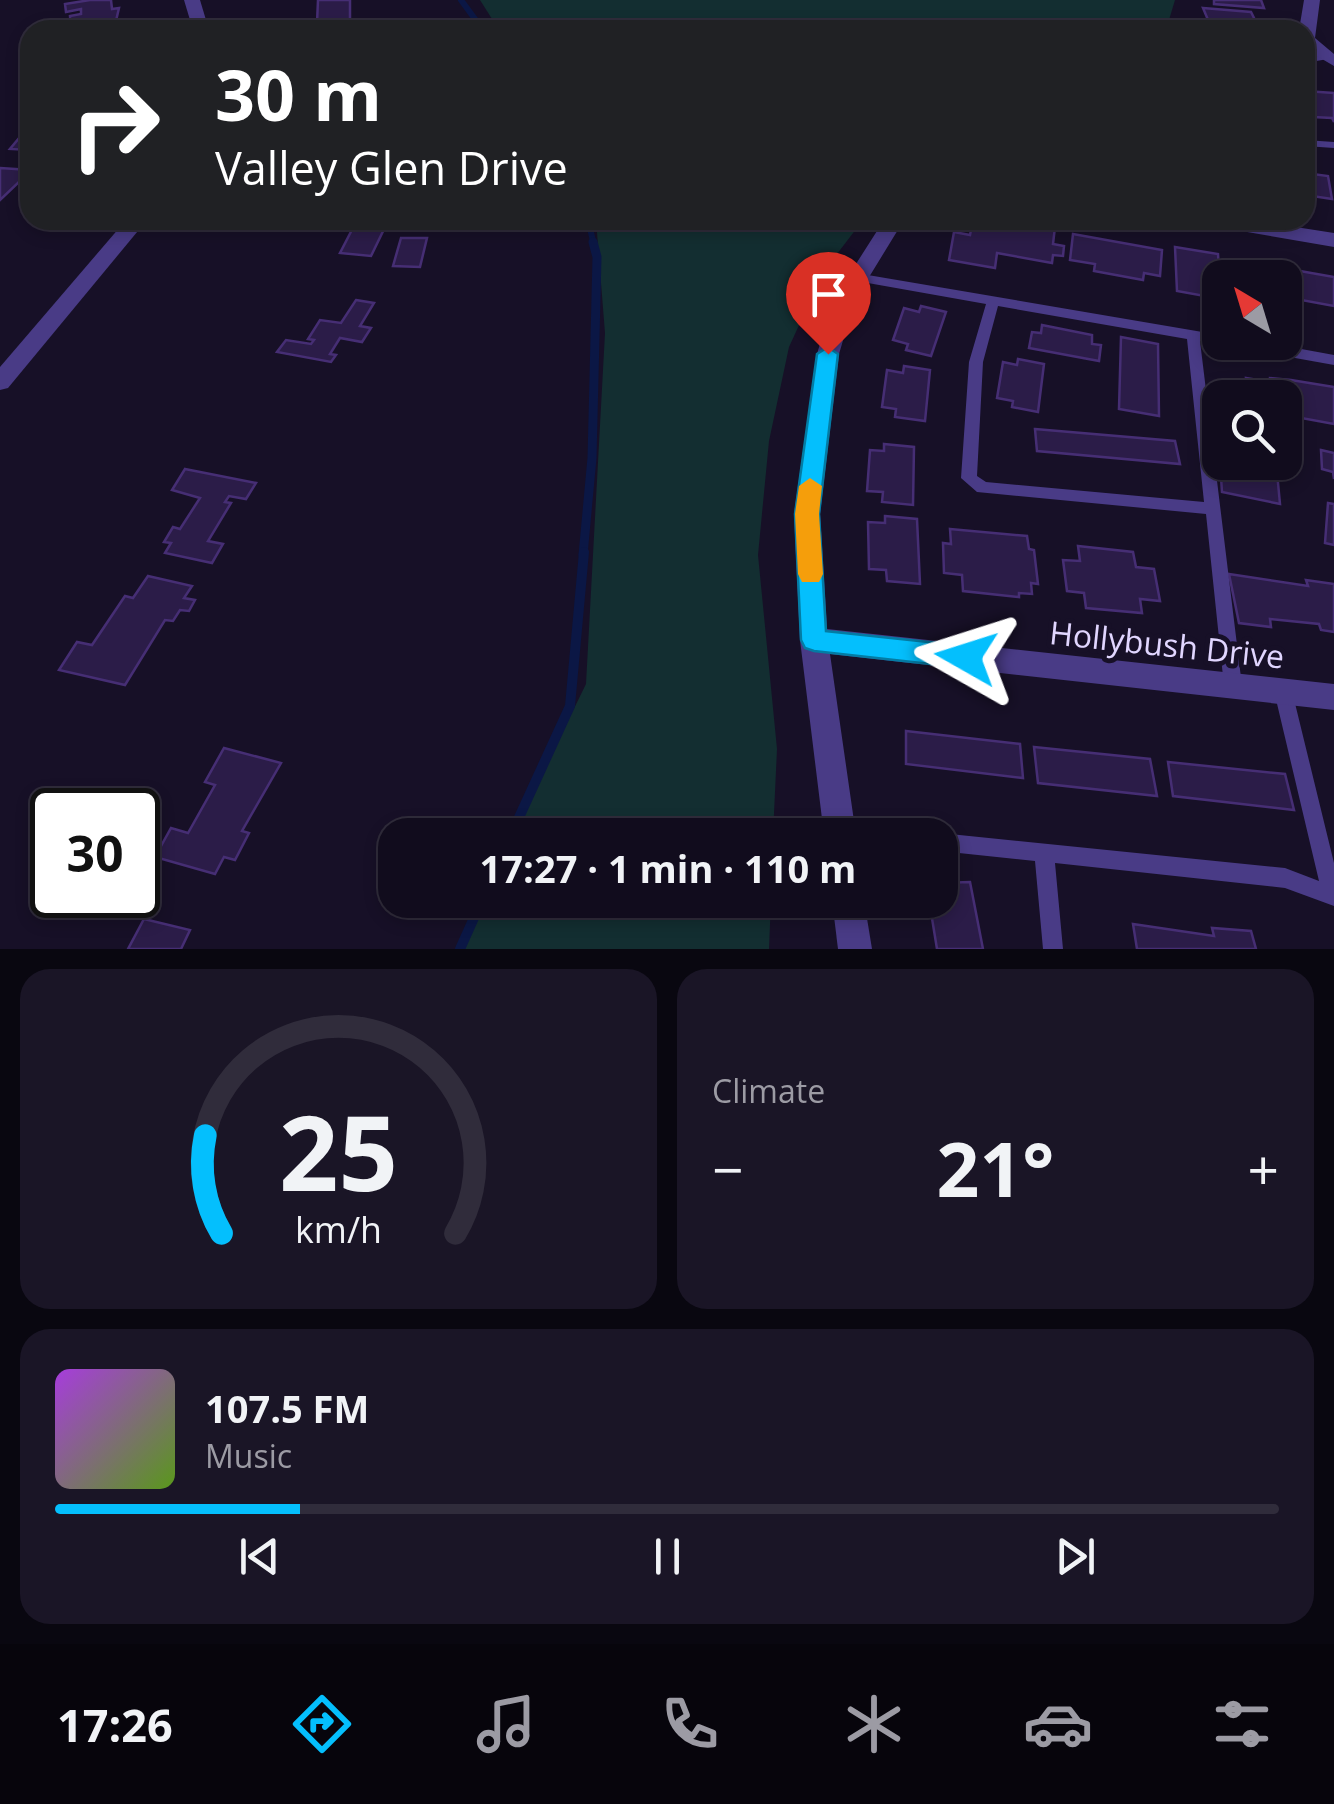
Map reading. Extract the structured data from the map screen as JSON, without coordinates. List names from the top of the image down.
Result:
{
  "streets": {
    "street": ["Hollybush Drive"]
  },
  "north": "top left",
  "page": {
    "turn": ["30 m", "Valley Glen Drive"],
    "limit": "30",
    "trip": "17:27 · 1 min · 110 m",
    "tile": "Climate",
    "heat": ["−", "21°", "+"],
    "song": ["107.5 FM", "Music"],
    "tabs": "17:26",
    "gauge": ["25", "km/h"]
  }
}
